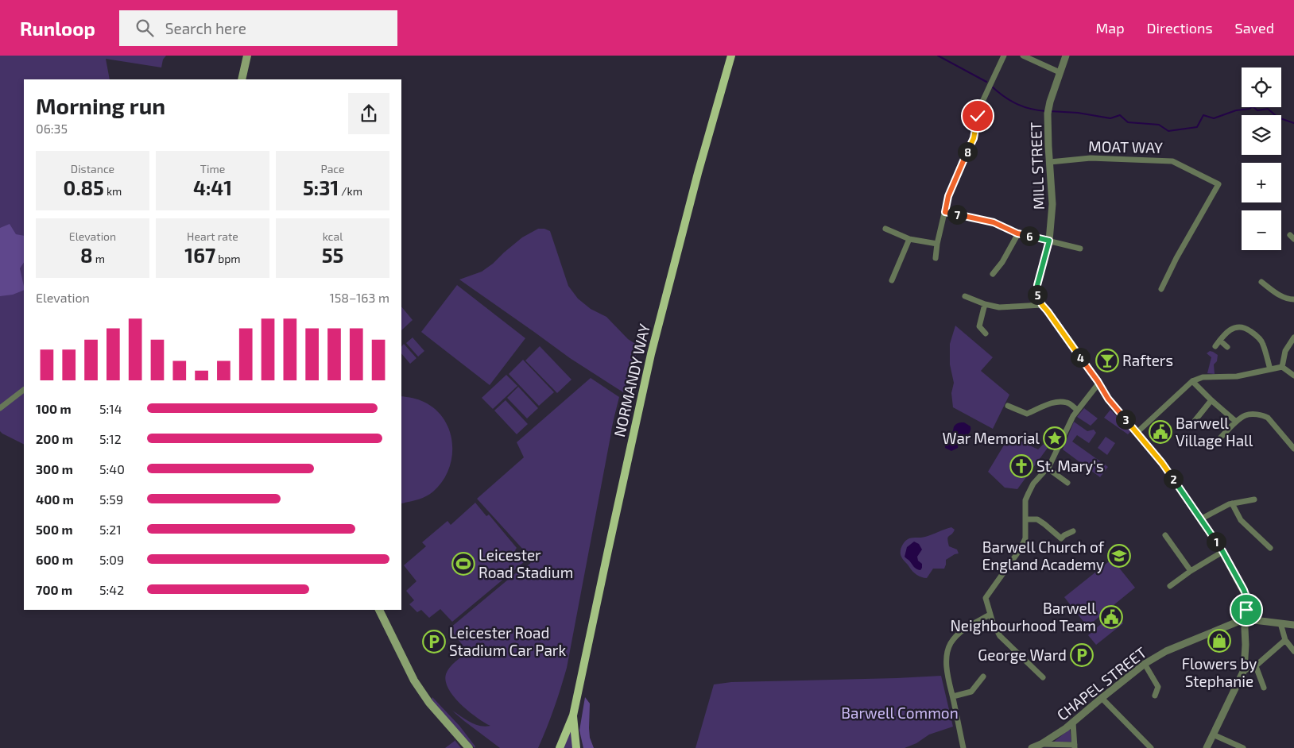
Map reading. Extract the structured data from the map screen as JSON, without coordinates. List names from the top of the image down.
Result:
{
  "streets": {
    "main road": ["NORMANDY WAY"],
    "street": ["MOAT WAY", "MILL STREET", "CHAPEL STREET"]
  },
  "crossings": [
    ["MOAT WAY", "MILL STREET"]
  ],
  "parks": ["Barwell Common"],
  "places": {
    "bar": ["Rafters"],
    "public building": ["Barwell Village Hall", "Barwell Neighbourhood Team"],
    "place": ["War Memorial"],
    "church": ["St. Mary's"],
    "school or university": ["Barwell Church of England Academy"],
    "sports": ["Leicester Road Stadium"],
    "shop": ["Flowers by Stephanie"],
    "parking": ["Leicester Road Stadium Car Park", "George Ward"]
  },
  "page": {
    "header": "Runloop",
    "search": "Search here",
    "nav": ["Map", "Directions", "Saved"],
    "map_buttons": ["+", "−"],
    "heading": ["Morning run", "06:35"],
    "pins": [
      "8",
      "7",
      "6",
      "5",
      "4",
      "3",
      "2",
      "1"
    ],
    "stats": [
      ["Distance", "0.85 km"],
      ["Time", "4:41"],
      ["Pace", "5:31 /km"],
      ["Elevation", "8 m"],
      ["Heart rate", "167 bpm"],
      ["kcal", "55"]
    ],
    "chart": ["Elevation", "158–163 m"],
    "list": [
      {
        "name": "100 m",
        "note": "5:14"
      },
      {
        "name": "200 m",
        "note": "5:12"
      },
      {
        "name": "300 m",
        "note": "5:40"
      },
      {
        "name": "400 m",
        "note": "5:59"
      },
      {
        "name": "500 m",
        "note": "5:21"
      },
      {
        "name": "600 m",
        "note": "5:09"
      },
      {
        "name": "700 m",
        "note": "5:42"
      }
    ]
  }
}
